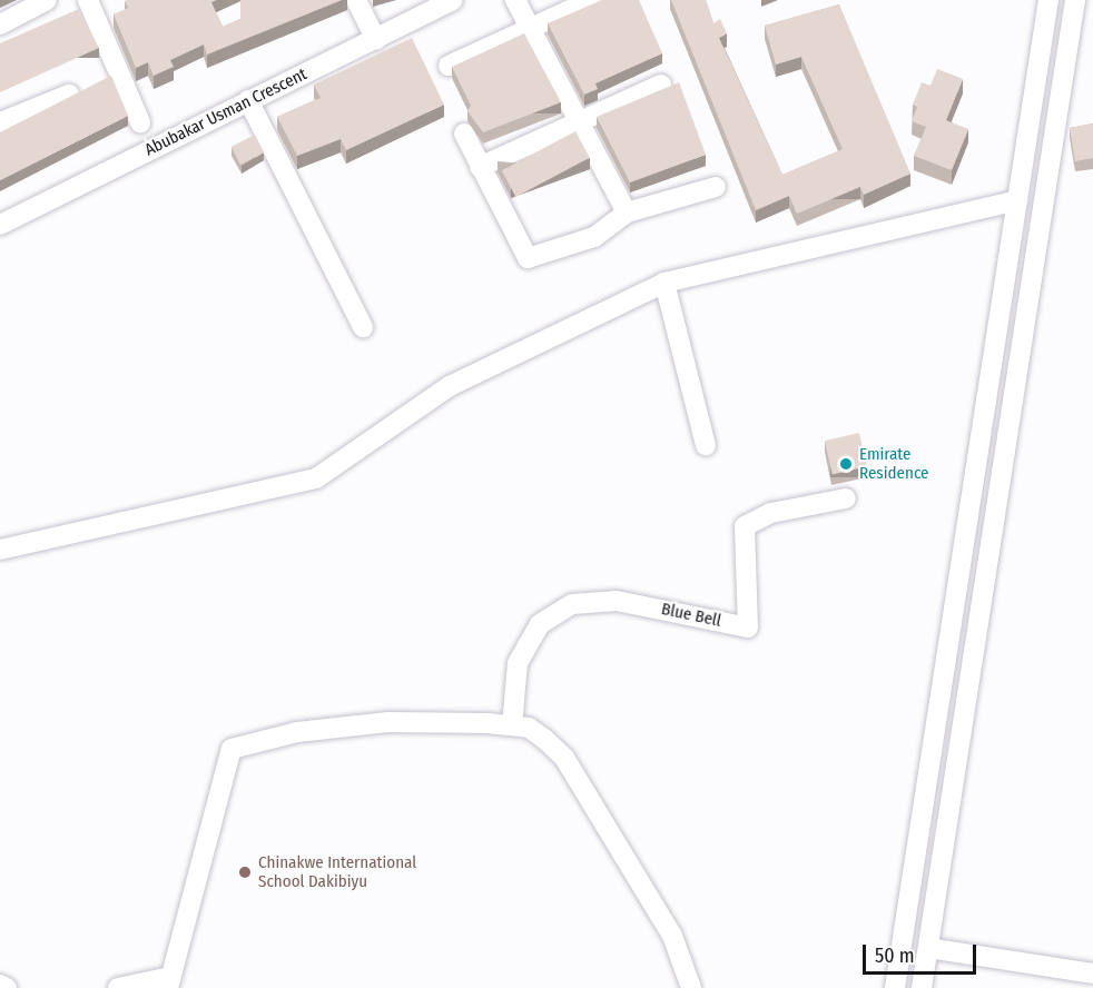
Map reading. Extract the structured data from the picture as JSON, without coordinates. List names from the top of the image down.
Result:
{
  "streets": {
    "street": ["Abubakar Usman Crescent", "Blue Bell"]
  },
  "places": ["Emirate Residence", "Chinakwe International School Dakibiyu"],
  "scale_bar": "50 m"
}
